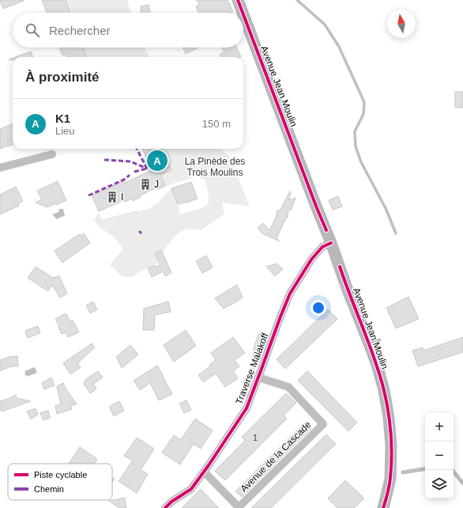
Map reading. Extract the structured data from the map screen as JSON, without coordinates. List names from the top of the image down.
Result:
{
  "streets": {
    "main road": ["Avenue Jean Moulin"],
    "street": ["Traverse Malakoff", "Avenue de la Cascade"]
  },
  "crossings": [
    ["Avenue Jean Moulin", "Traverse Malakoff"],
    ["Traverse Malakoff", "Avenue de la Cascade"]
  ],
  "parks": ["La Pinède des Trois Moulins"],
  "places": {
    "building": ["J", "I"]
  },
  "house_numbers": ["1"],
  "legend": ["Piste cyclable", "Chemin"],
  "north": "top",
  "page": {
    "search": "Rechercher",
    "heading": "À proximité",
    "list": [
      {
        "mark": "A",
        "name": "K1",
        "note": "Lieu",
        "value": "150 m"
      }
    ],
    "pins": "A",
    "map_buttons": ["+", "−"]
  }
}
